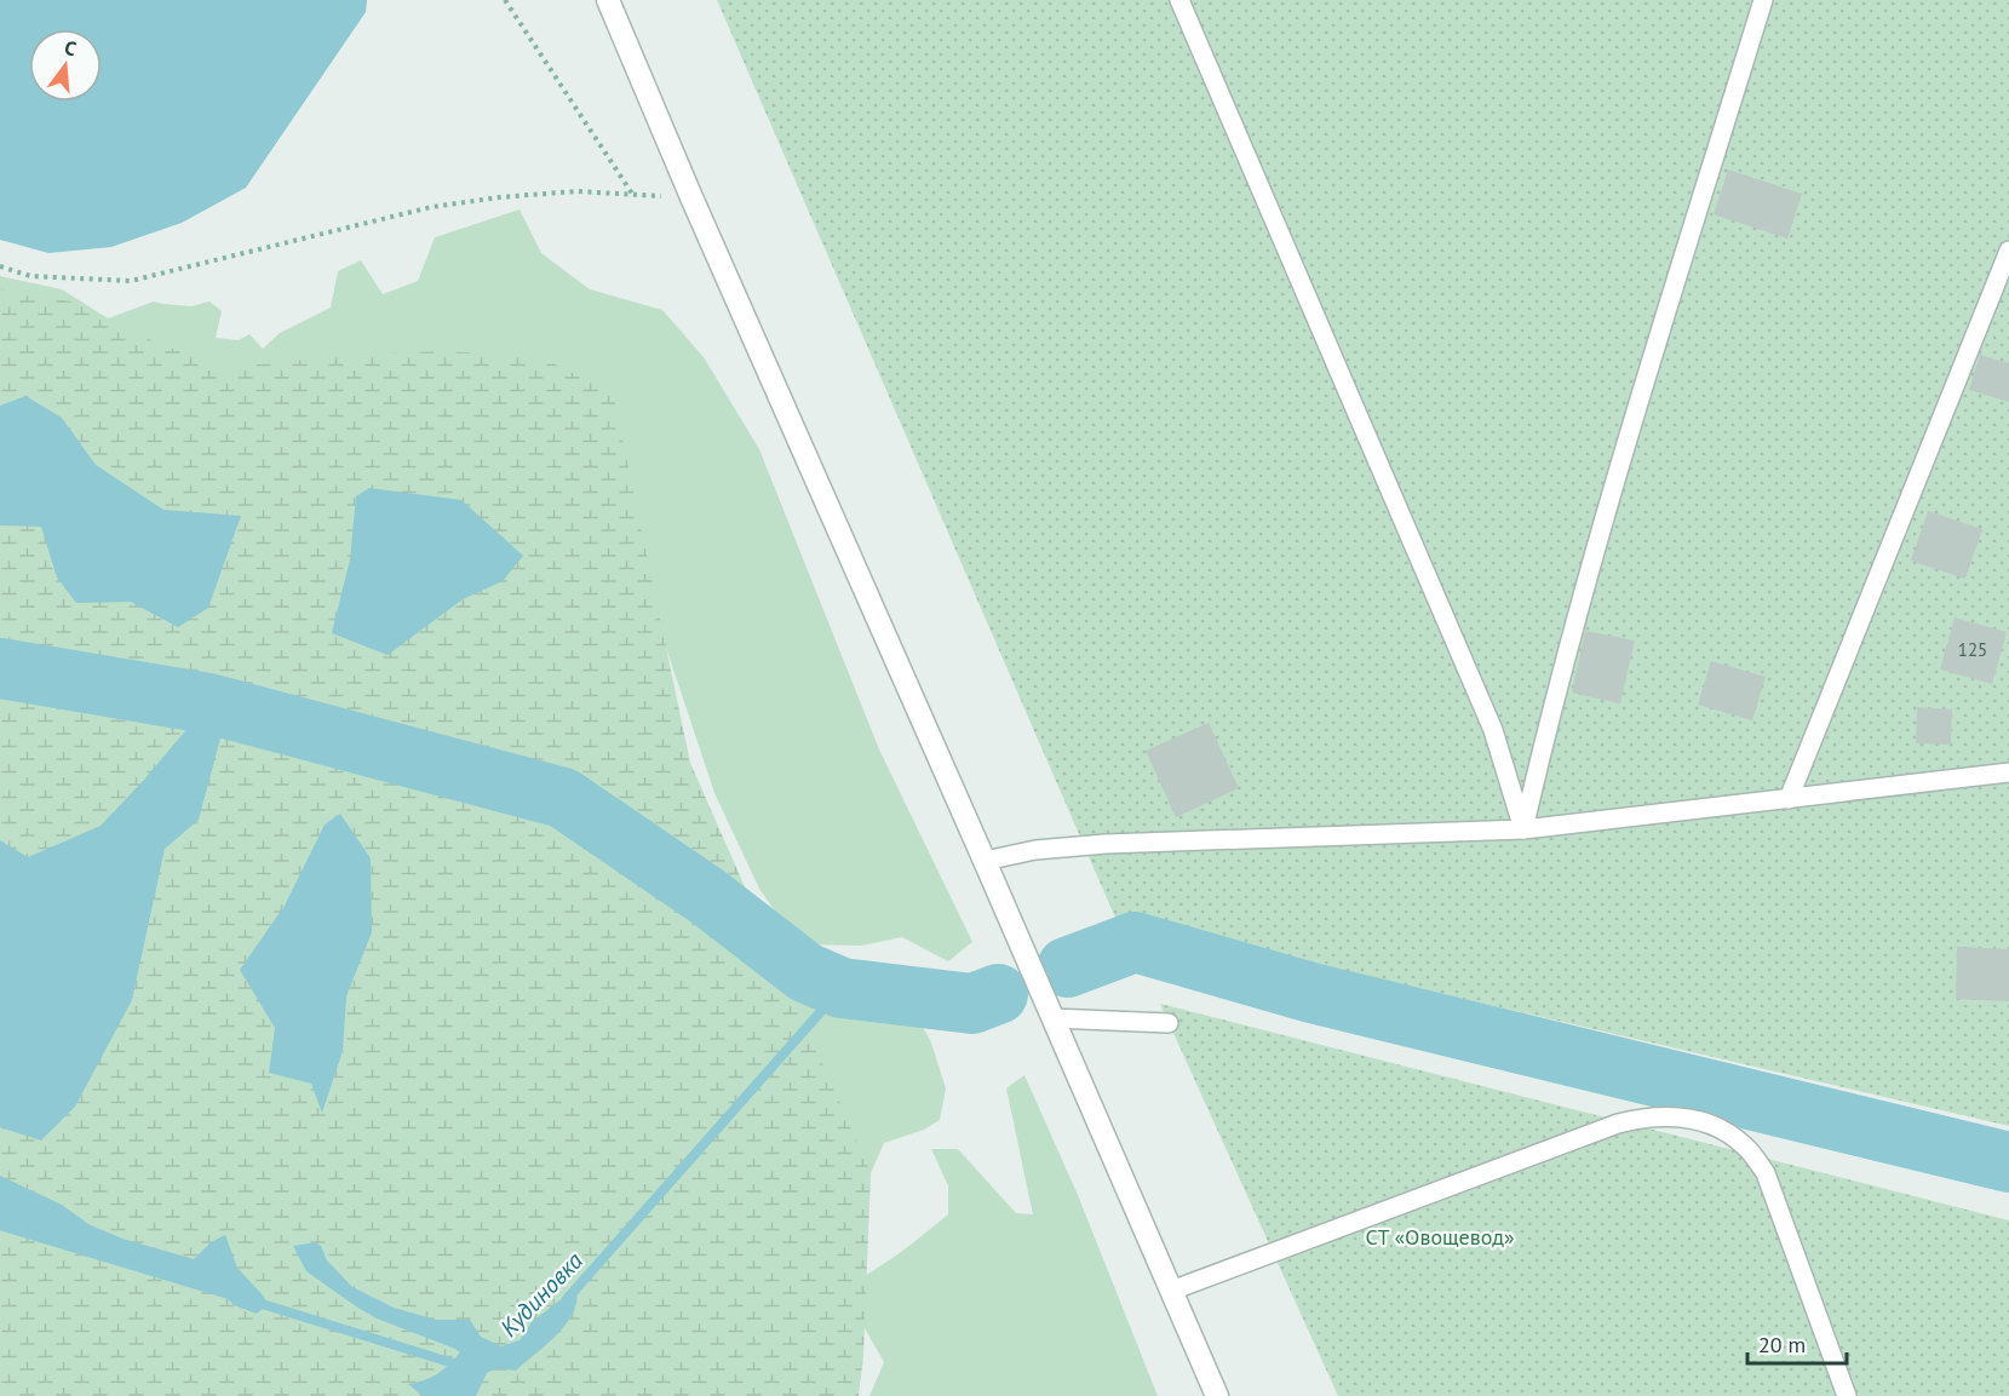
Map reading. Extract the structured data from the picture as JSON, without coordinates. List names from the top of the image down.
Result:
{
  "water": ["Кудиновка"],
  "parks": ["СТ «Овощевод»"],
  "house_numbers": ["125"],
  "scale_bar": "20 m",
  "north": "top"
}
